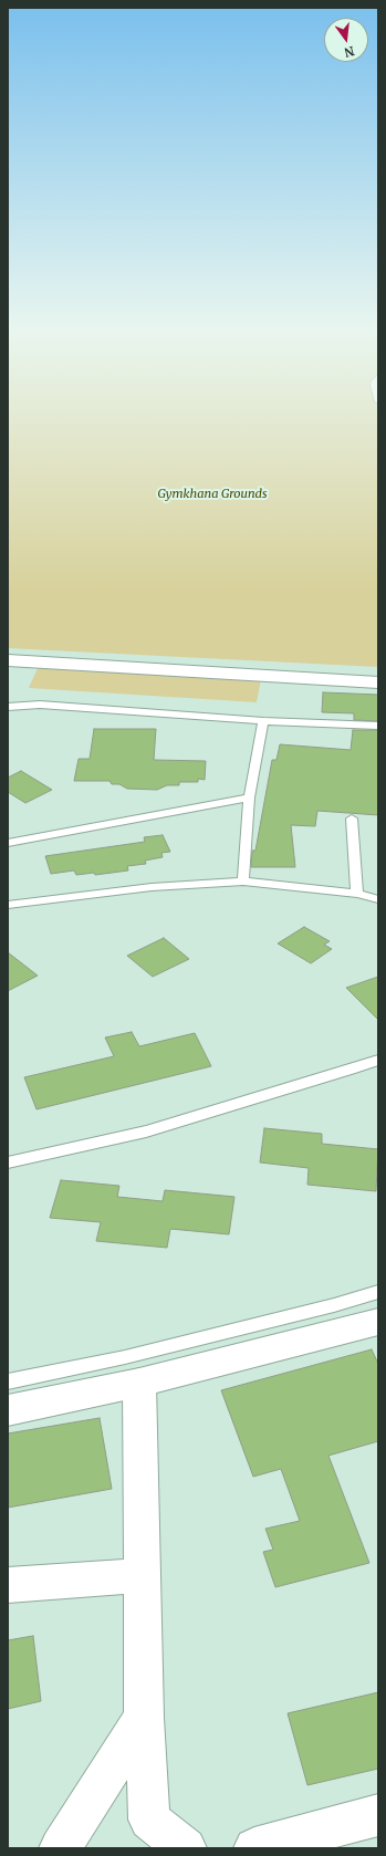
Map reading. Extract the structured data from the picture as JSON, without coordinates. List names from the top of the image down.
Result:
{
  "parks": ["Gymkhana Grounds"],
  "north": "bottom"
}
